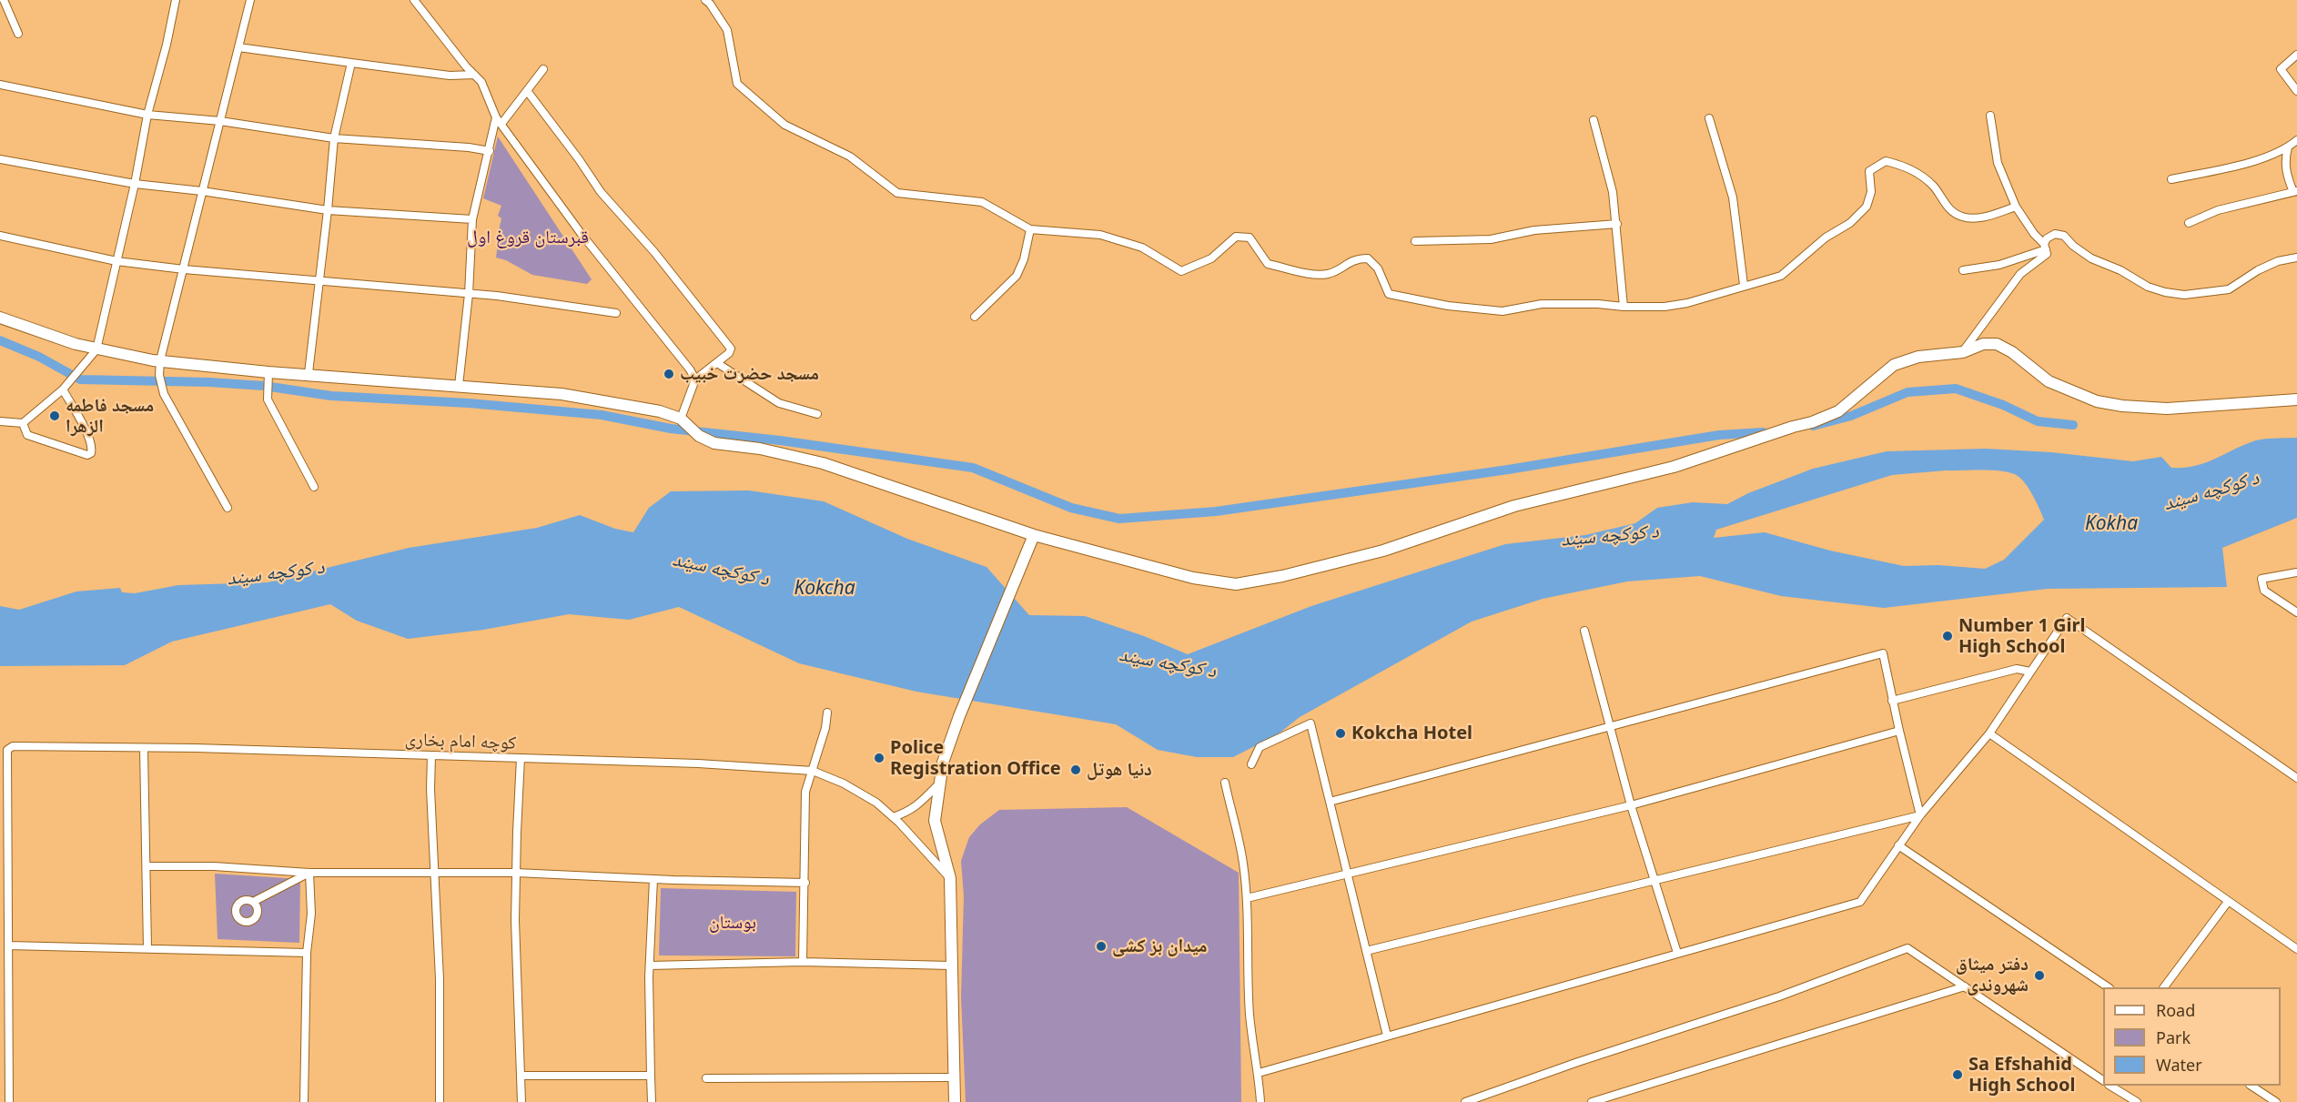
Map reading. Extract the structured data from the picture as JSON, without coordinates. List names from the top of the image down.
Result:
{
  "streets": {
    "street": ["کوچه امام بخاری"]
  },
  "water": ["د کوکچه سیند", "Kokha", "Kokcha"],
  "parks": ["قبرستان قروغ اول", "بوستان"],
  "places": [
    "مسجد حضرت خبیب",
    "مسجد فاطمه الزهرا",
    "Number 1 Girl High School",
    "Kokcha Hotel",
    "Police Registration Office",
    "دنیا هوتل",
    "میدان بز کشی",
    "دفتر میثاق شهروندی",
    "Sa Efshahid High School"
  ],
  "legend": ["Road", "Park", "Water"]
}
